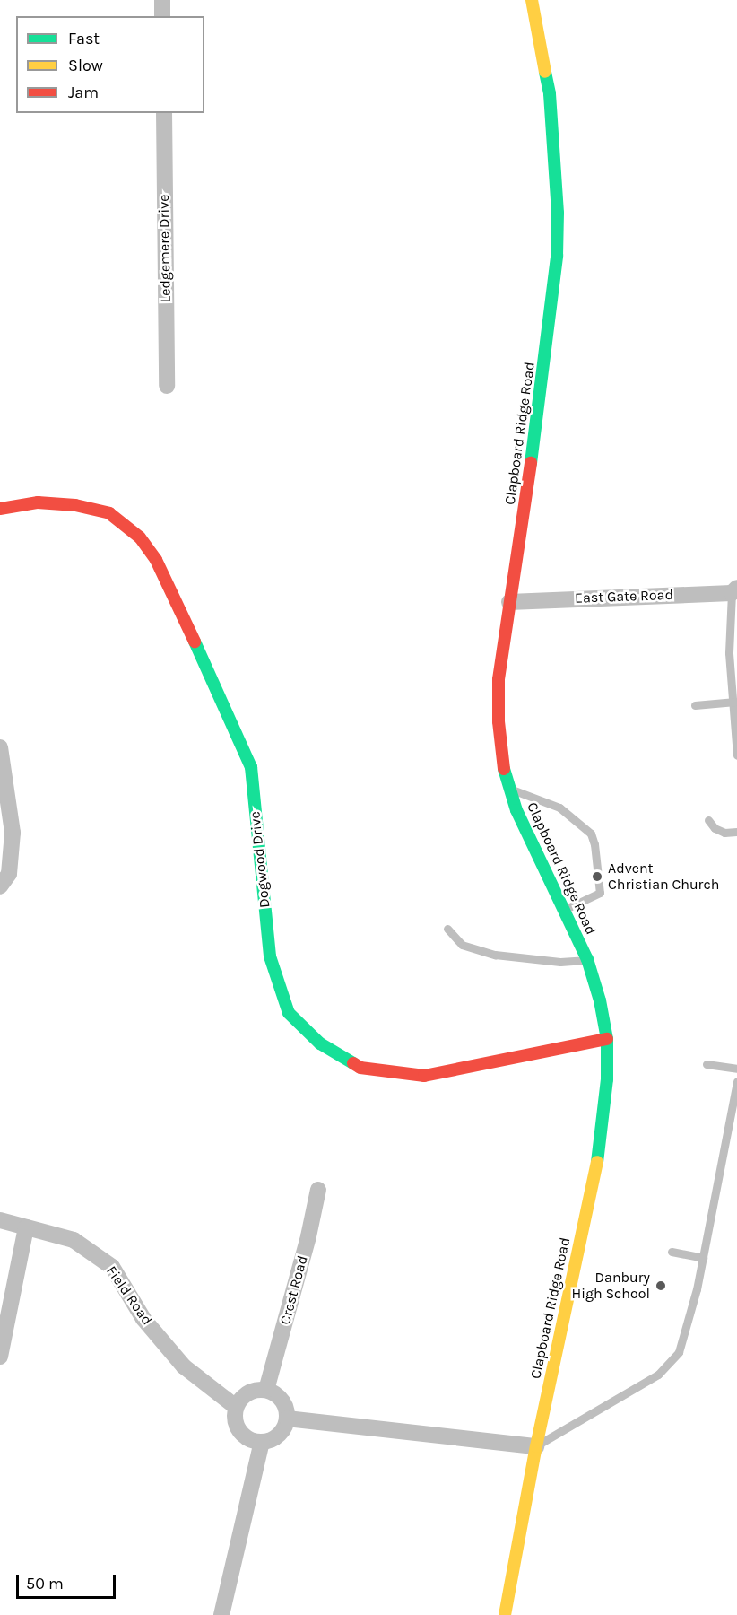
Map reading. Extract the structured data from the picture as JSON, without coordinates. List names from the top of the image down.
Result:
{
  "streets": {
    "main road": ["Clapboard Ridge Road", "Dogwood Drive"],
    "street": [
      "Ledgemere Drive",
      "East Gate Road",
      "Crest Road",
      "Field Road"
    ]
  },
  "crossings": [
    ["Clapboard Ridge Road", "East Gate Road"],
    ["Clapboard Ridge Road", "Dogwood Drive"],
    ["Crest Road", "Field Road"]
  ],
  "places": ["Advent Christian Church", "Danbury High School"],
  "legend": ["Fast", "Slow", "Jam"],
  "scale_bar": "50 m"
}
